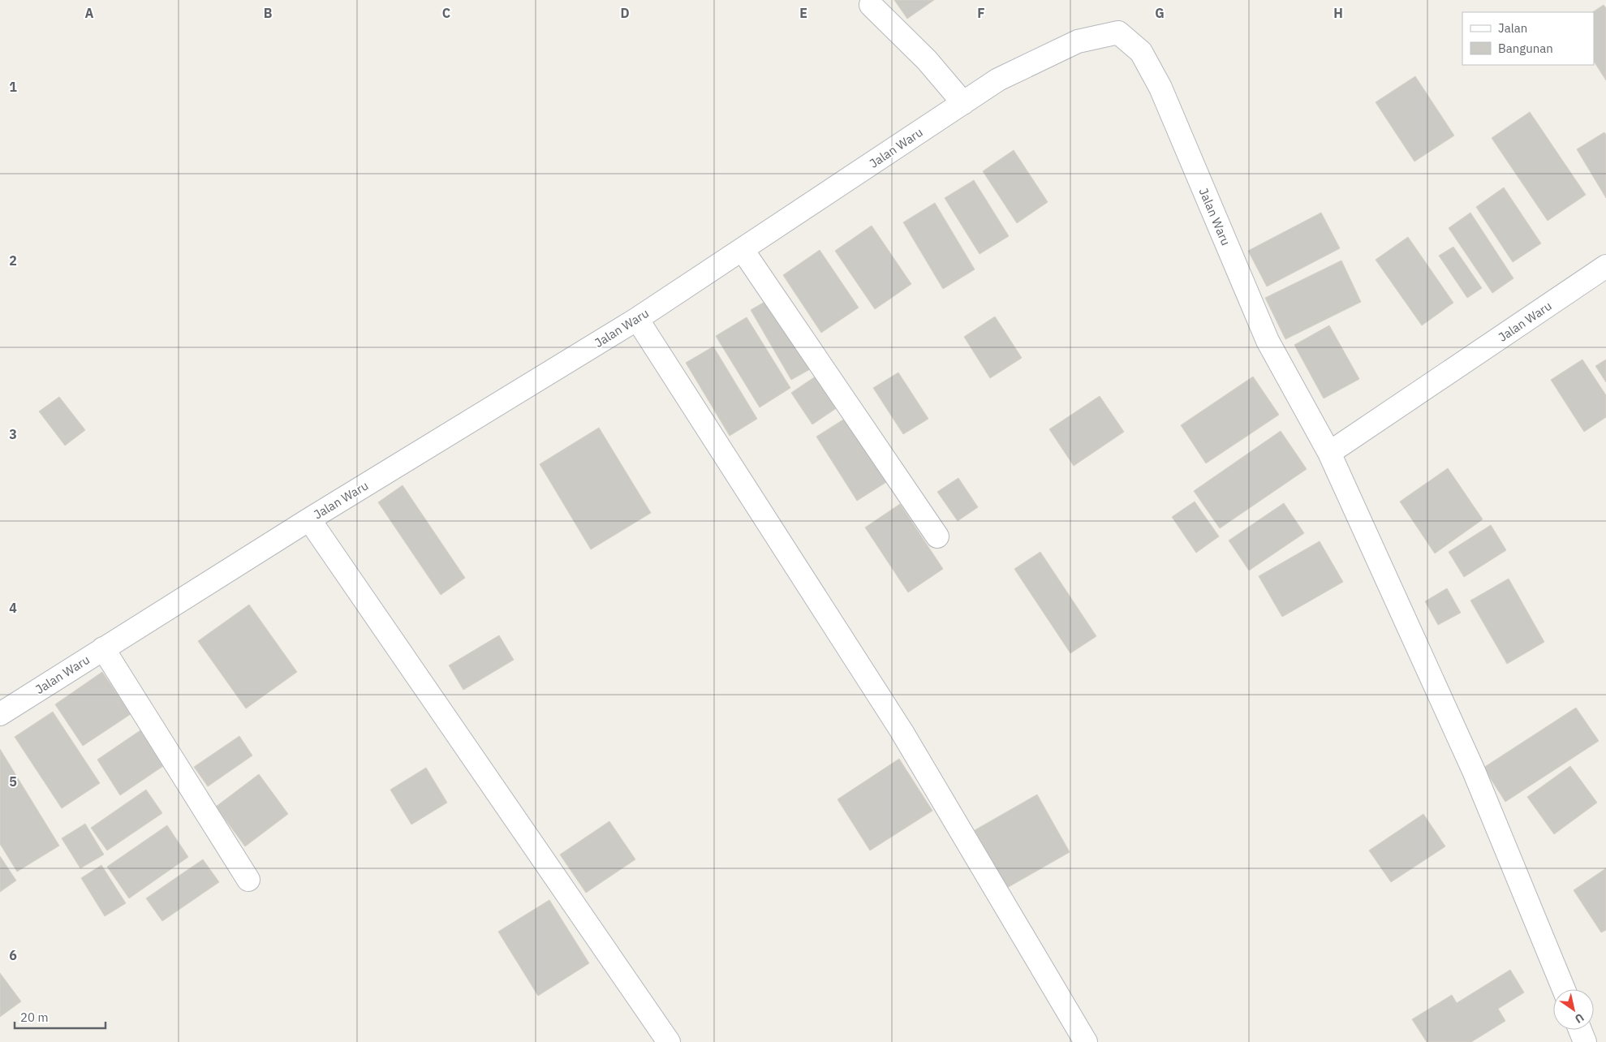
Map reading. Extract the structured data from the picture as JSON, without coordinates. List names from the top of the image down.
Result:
{
  "streets": {
    "street": ["Jalan Waru"]
  },
  "legend": ["Jalan", "Bangunan"],
  "scale_bar": "20 m",
  "north": "bottom right",
  "grid": {
    "columns": [
      "A",
      "B",
      "C",
      "D",
      "E",
      "F",
      "G",
      "H"
    ],
    "rows": [
      "1",
      "2",
      "3",
      "4",
      "5",
      "6"
    ]
  }
}
